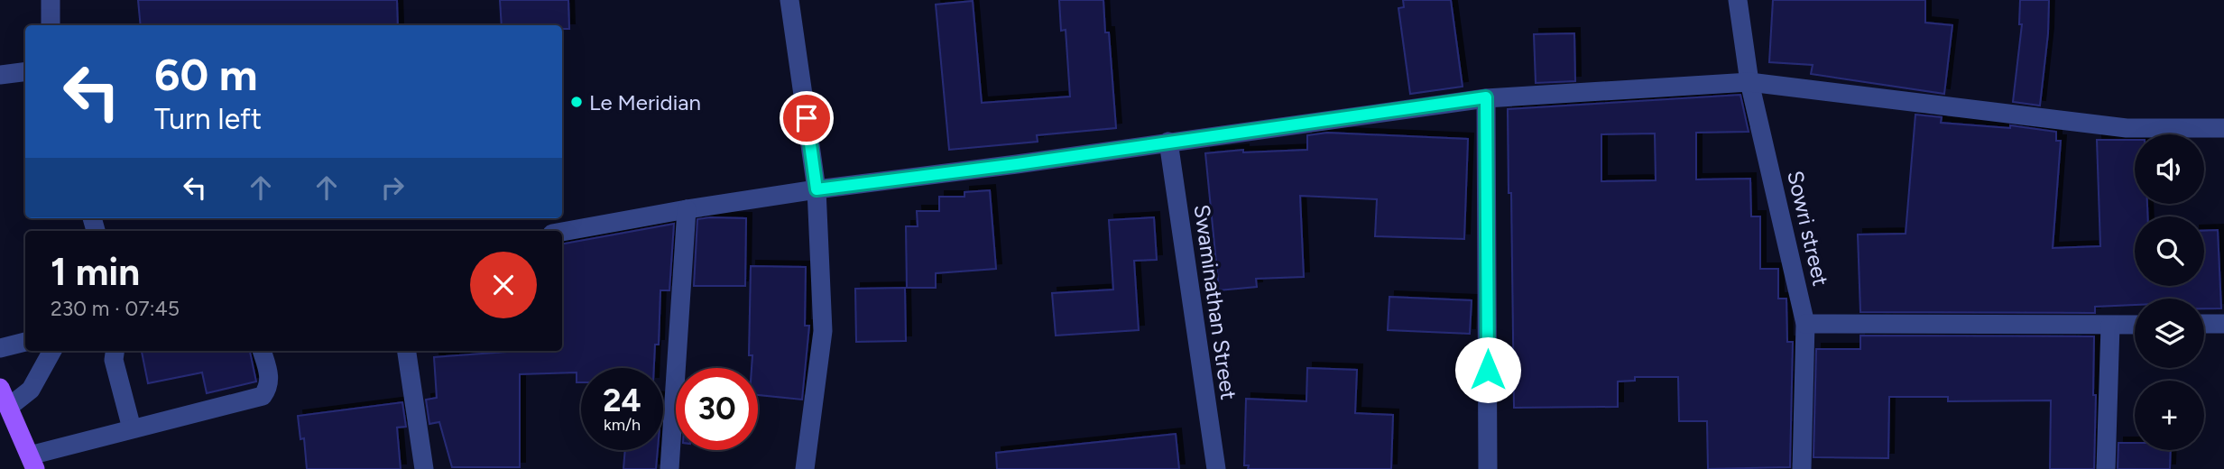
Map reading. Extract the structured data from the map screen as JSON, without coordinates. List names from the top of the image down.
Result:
{
  "streets": {
    "street": ["Sowri street", "Swaminathan Street"]
  },
  "places": ["Le Meridian"],
  "page": {
    "turn": ["60 m", "Turn left"],
    "map_buttons": "+",
    "heading": ["1 min", "230 m · 07:45"],
    "speed": "24 km/h",
    "limit": "30"
  }
}
